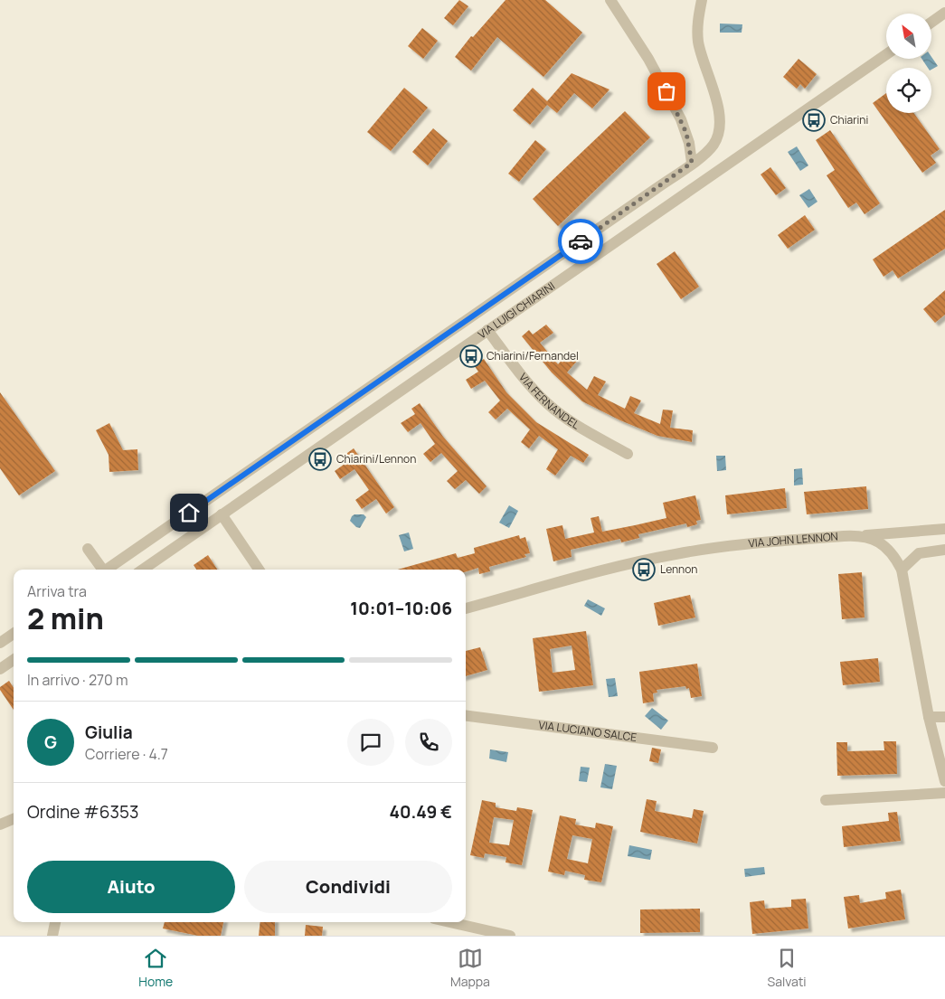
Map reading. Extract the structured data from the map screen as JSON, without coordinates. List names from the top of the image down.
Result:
{
  "streets": {
    "street": [
      "VIA LUIGI CHIARINI",
      "VIA FERNANDEL",
      "VIA JOHN LENNON",
      "VIA LUCIANO SALCE"
    ]
  },
  "crossings": [
    ["VIA LUIGI CHIARINI", "VIA FERNANDEL"]
  ],
  "places": {
    "bus stop": [
      "Chiarini",
      "Chiarini/Fernandel",
      "Chiarini/Lennon",
      "Lennon"
    ]
  },
  "north": "top left",
  "page": {
    "heading": ["2 min", "Arriva tra", "10:01–10:06"],
    "panel": [
      "Giulia",
      "Corriere · 4.7",
      "Ordine #6353",
      "40.49 €"
    ],
    "bar": "In arrivo · 270 m",
    "round": "G",
    "buttons": ["Aiuto", "Condividi"],
    "tabs": ["Home", "Mappa", "Salvati"]
  }
}
